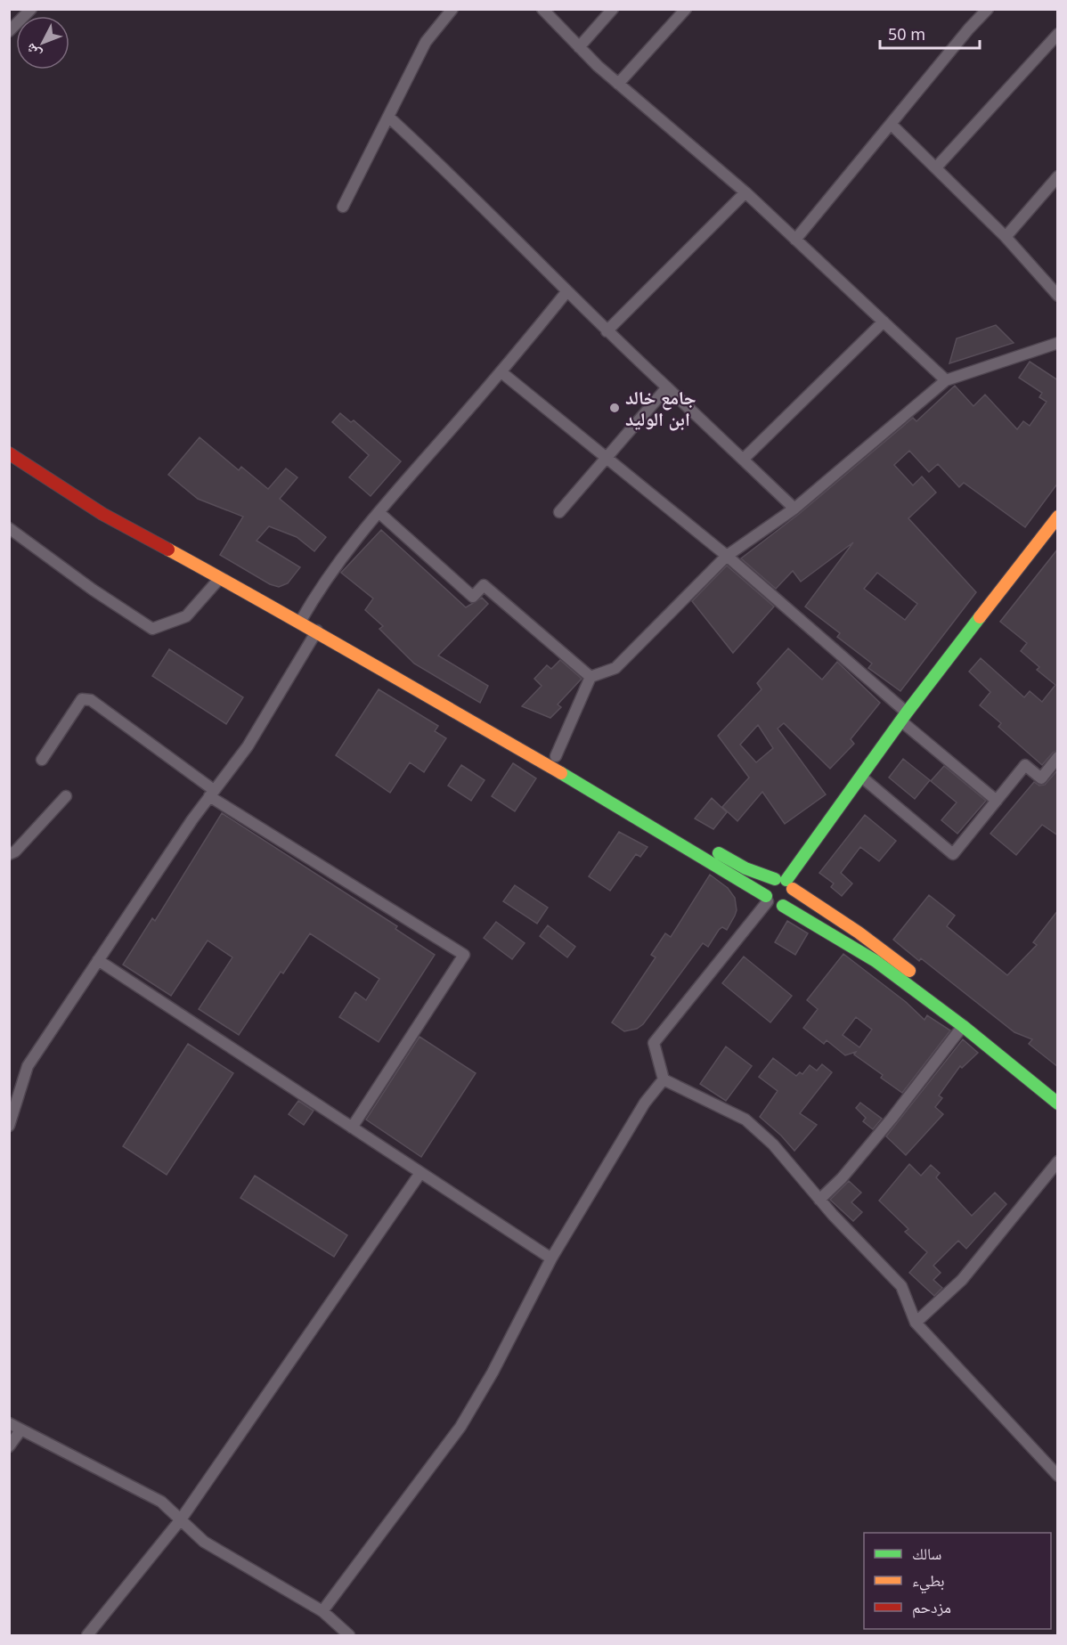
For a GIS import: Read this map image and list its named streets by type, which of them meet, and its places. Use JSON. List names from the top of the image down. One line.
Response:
{"places":["جامع خالد ابن الوليد"],"legend":["سالك","بطيء","مزدحم"],"scale_bar":"50 m","north":"bottom left"}
